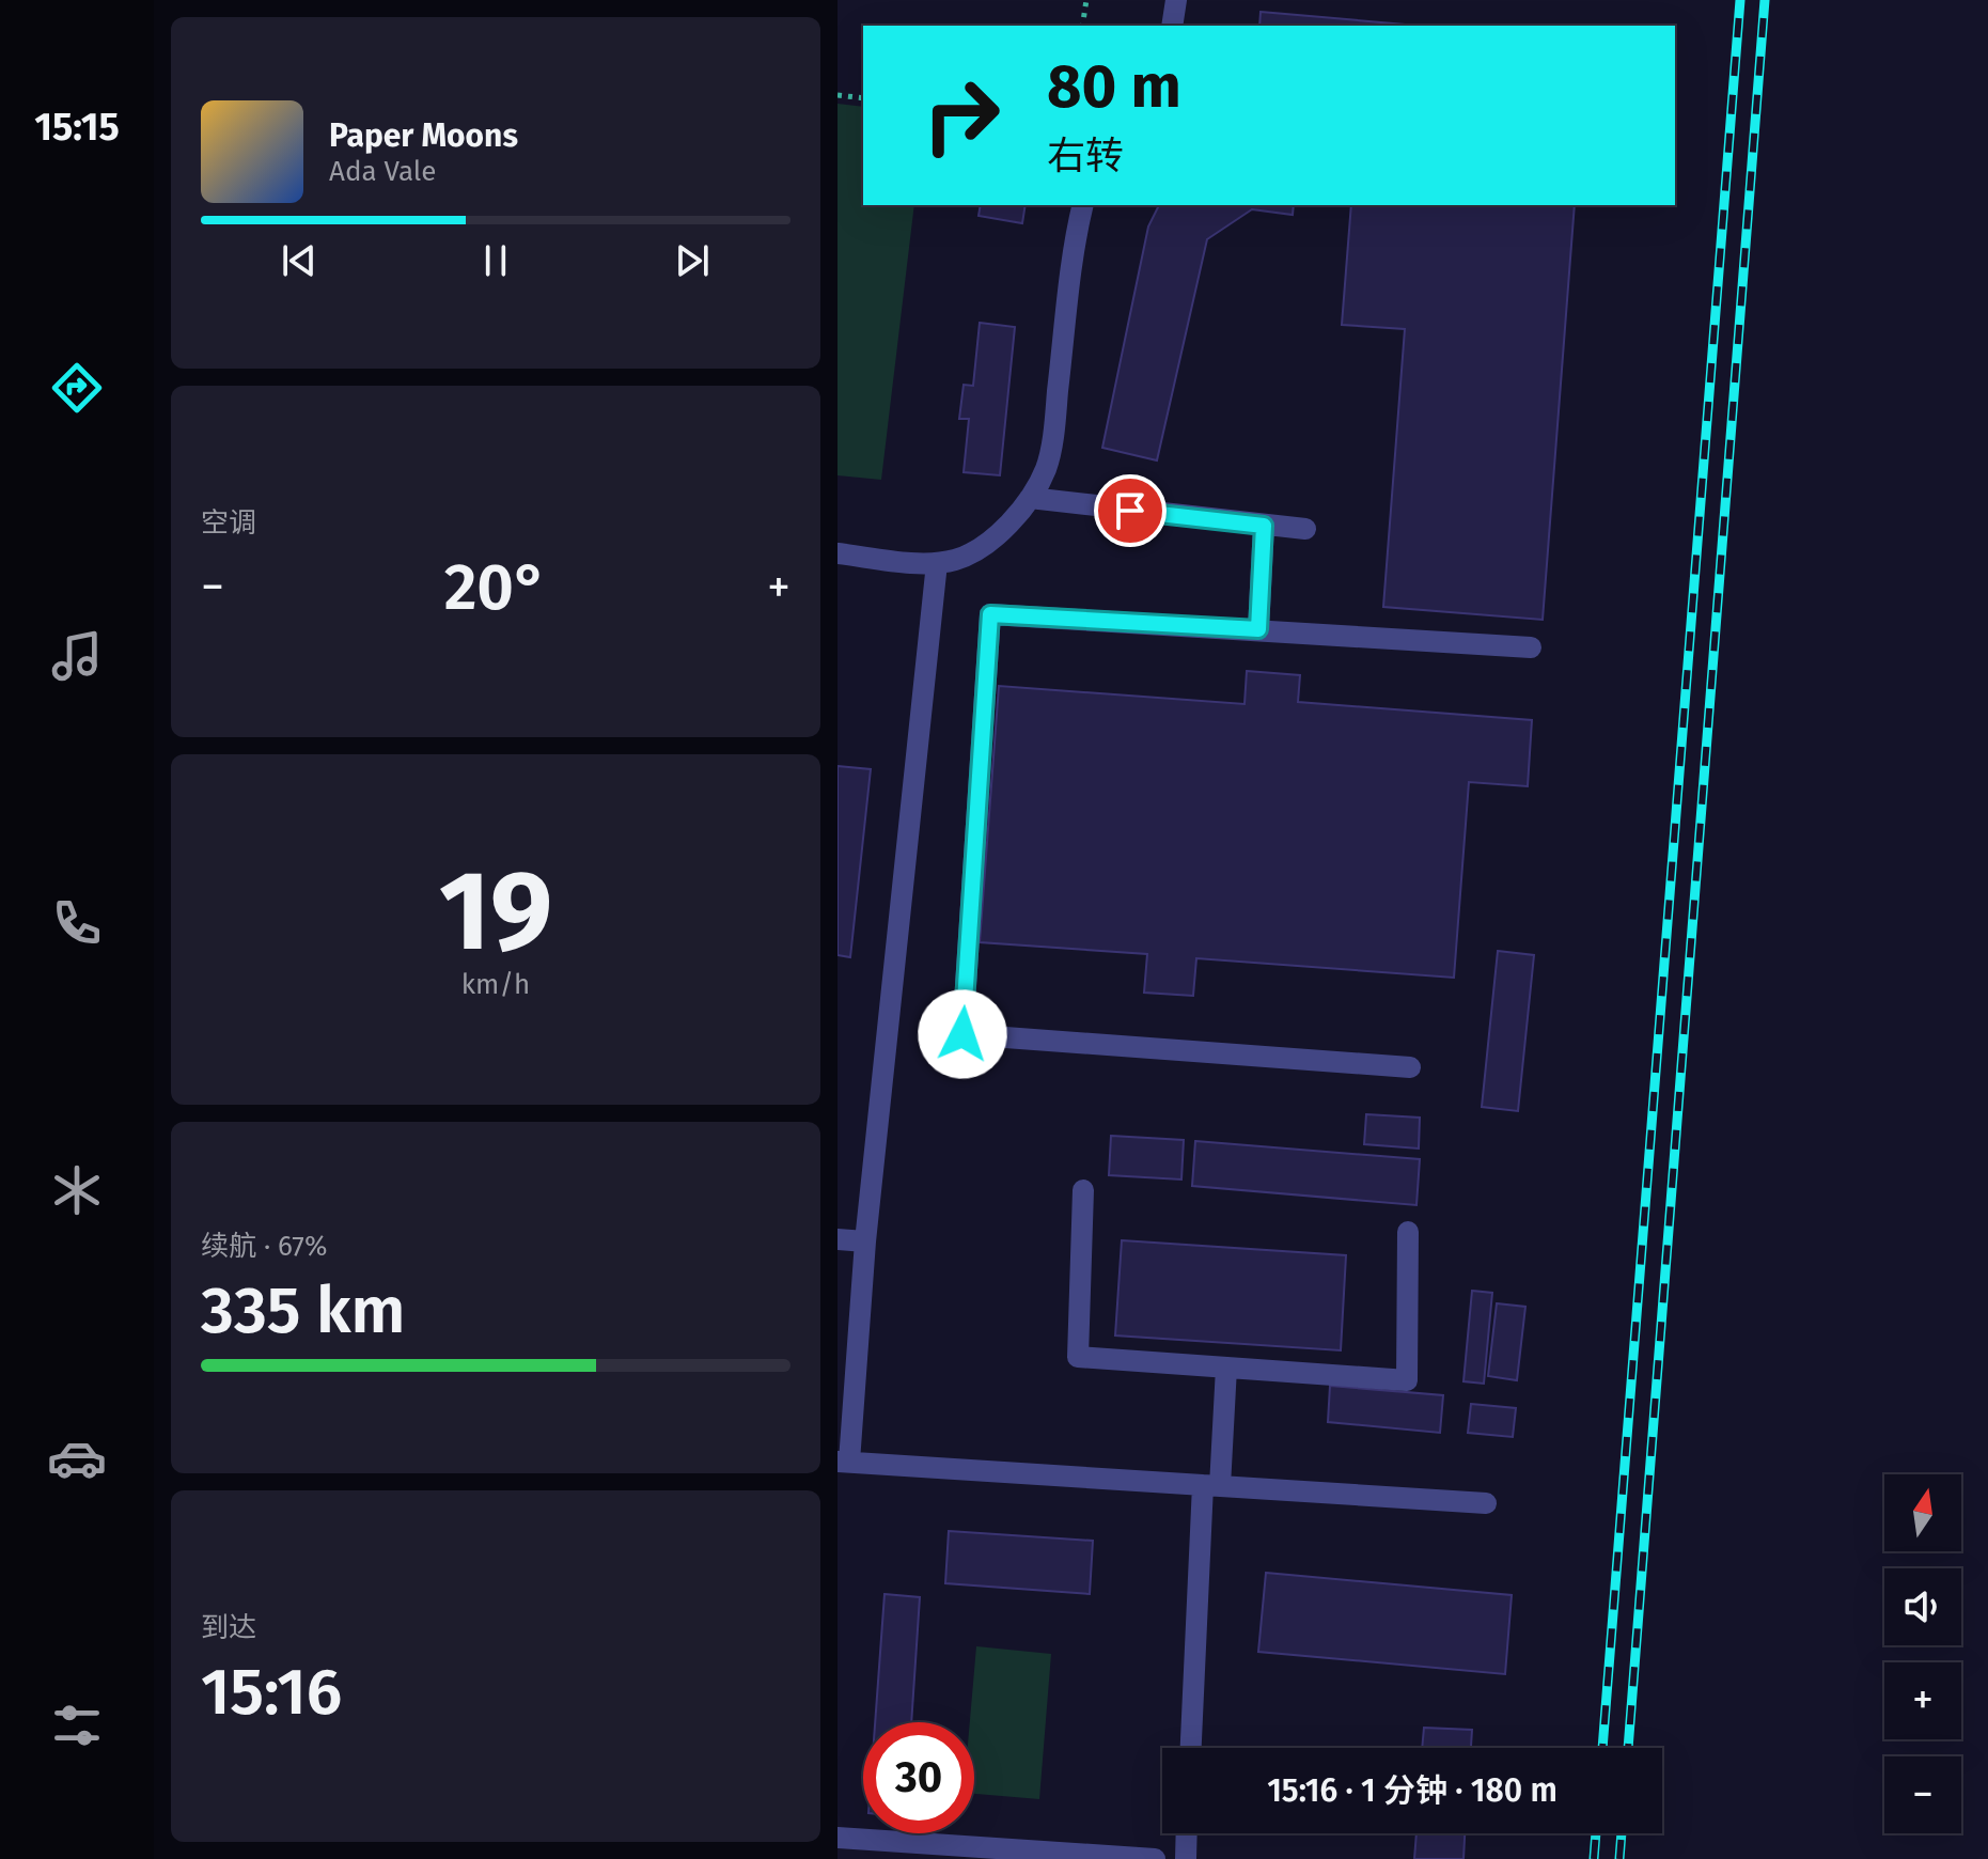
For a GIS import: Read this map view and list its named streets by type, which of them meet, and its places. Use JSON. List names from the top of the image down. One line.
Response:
{"north":"top","page":{"tabs":"15:15","turn":["80 m","右转"],"song":["Paper Moons","Ada Vale"],"tile":["空调",["19","km/h"],["续航 · 67%","335 km"],["到达","15:16"]],"heat":["−","20°","+"],"map_buttons":["+","−"],"limit":"30","trip":"15:16 · 1 分钟 · 180 m"}}
